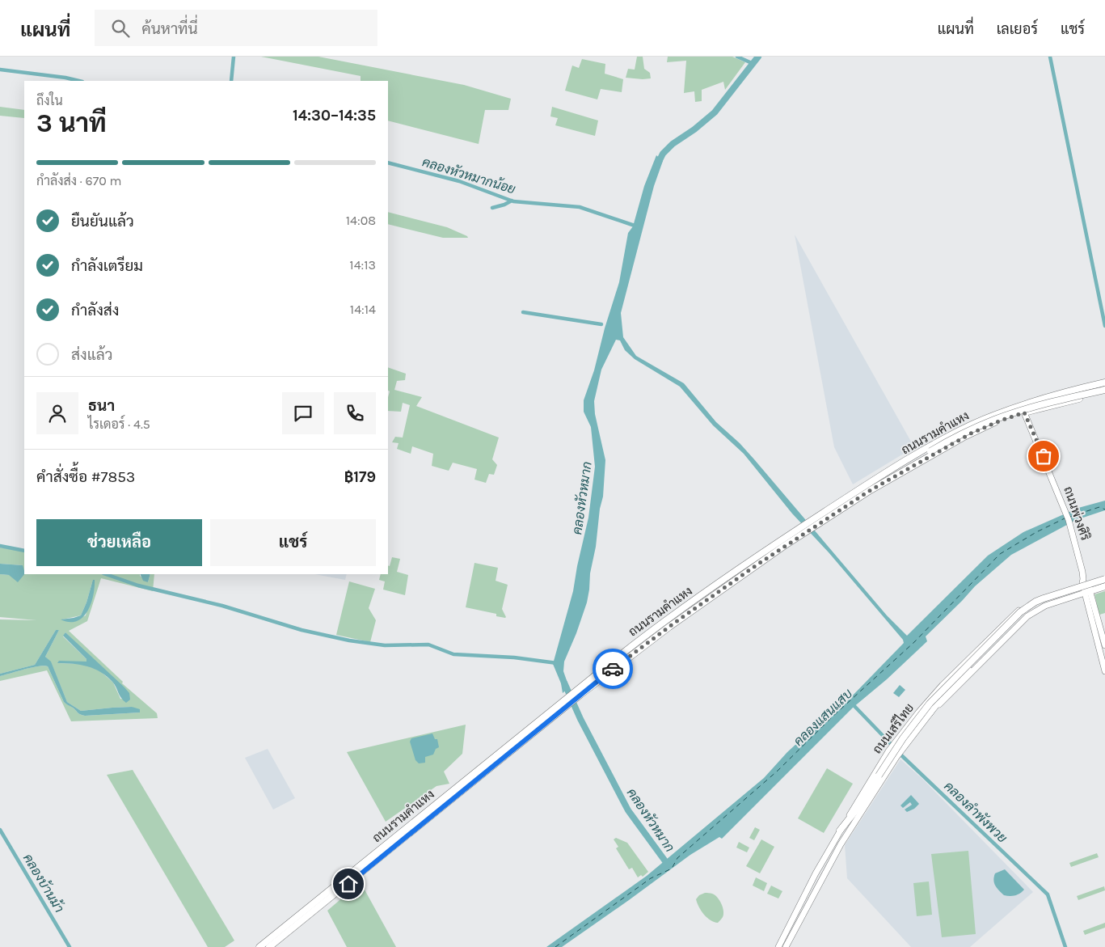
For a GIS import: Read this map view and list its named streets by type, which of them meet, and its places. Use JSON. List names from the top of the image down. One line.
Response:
{"streets":{"main road":["ถนนรามคำแหง","ถนนพ่วงศิริ","ถนนเสรีไทย"]},"crossings":[["ถนนรามคำแหง","ถนนพ่วงศิริ"],["ถนนพ่วงศิริ","ถนนเสรีไทย"]],"water":["คลองหัวหมากน้อย","คลองหัวหมาก","คลองแสนแสบ","คลองลำพังพวย","คลองบ้านม้า"],"page":{"header":"แผนที่","search":"ค้นหาที่นี่","nav":["แผนที่","เลเยอร์","แชร์"],"heading":["3 นาที","ถึงใน","14:30–14:35"],"panel":["ธนา","ไรเดอร์ · 4.5","คำสั่งซื้อ #7853","฿179"],"bar":"กำลังส่ง · 670 m","list":[["ยืนยันแล้ว","14:08"],["กำลังเตรียม","14:13"],["กำลังส่ง","14:14"],"ส่งแล้ว"],"buttons":["ช่วยเหลือ","แชร์"]}}
